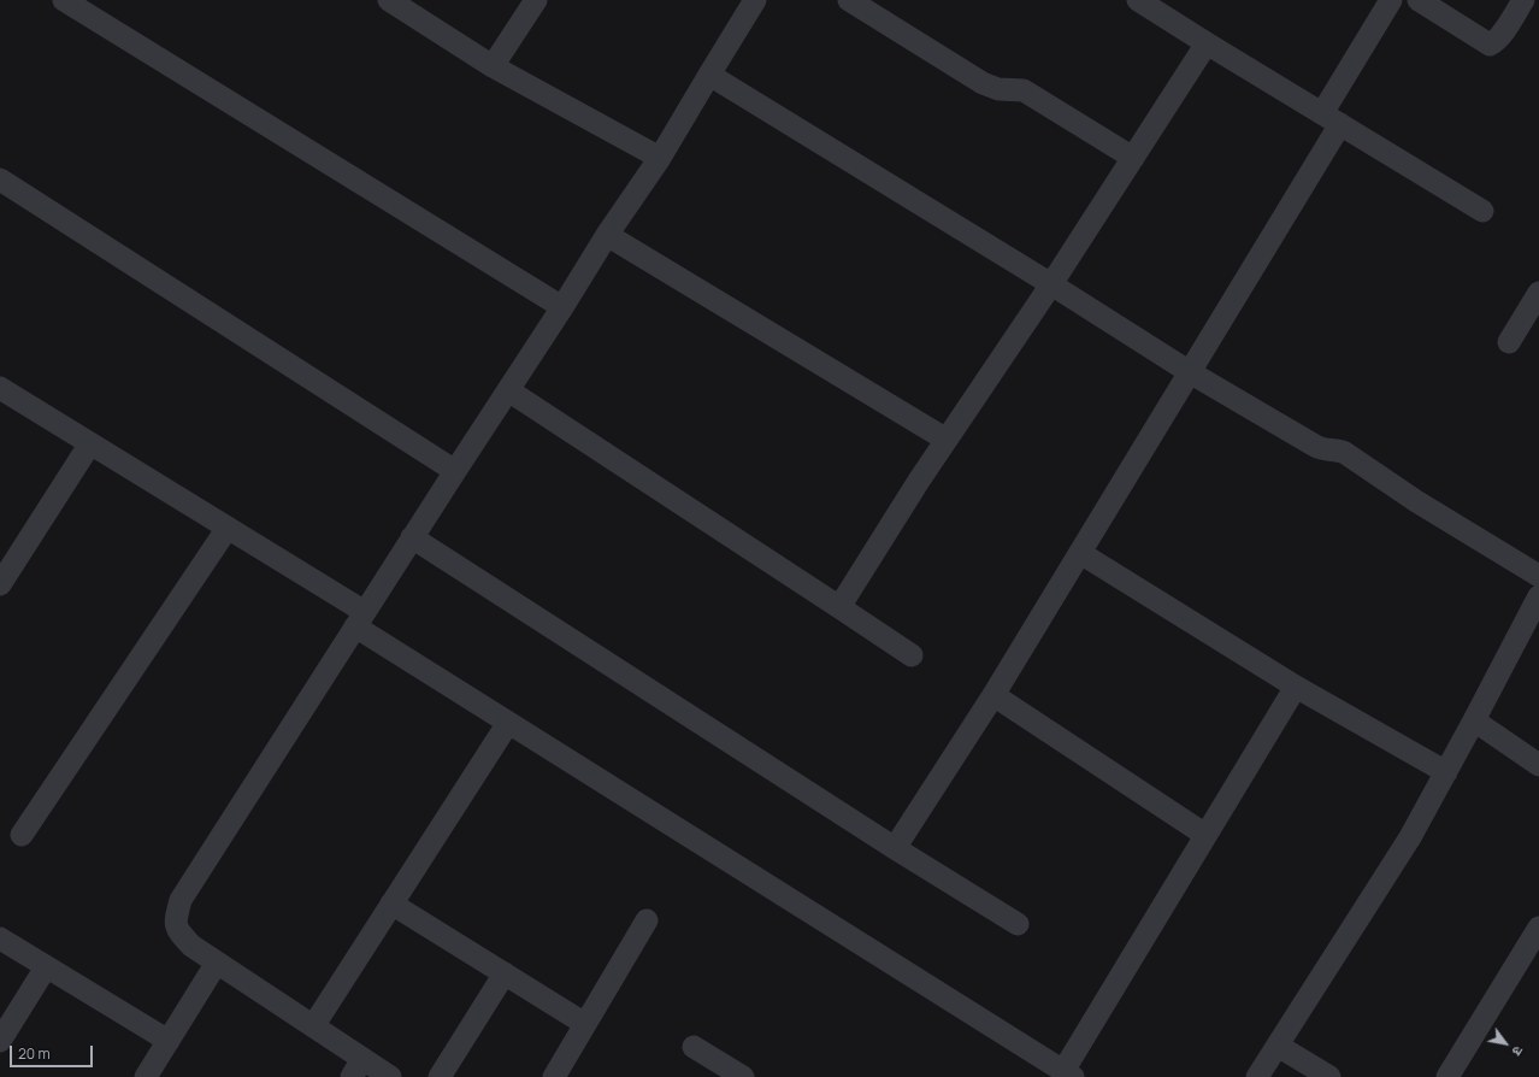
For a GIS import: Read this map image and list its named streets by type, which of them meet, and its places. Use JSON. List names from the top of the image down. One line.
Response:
{"scale_bar":"20 m","north":"bottom right"}
